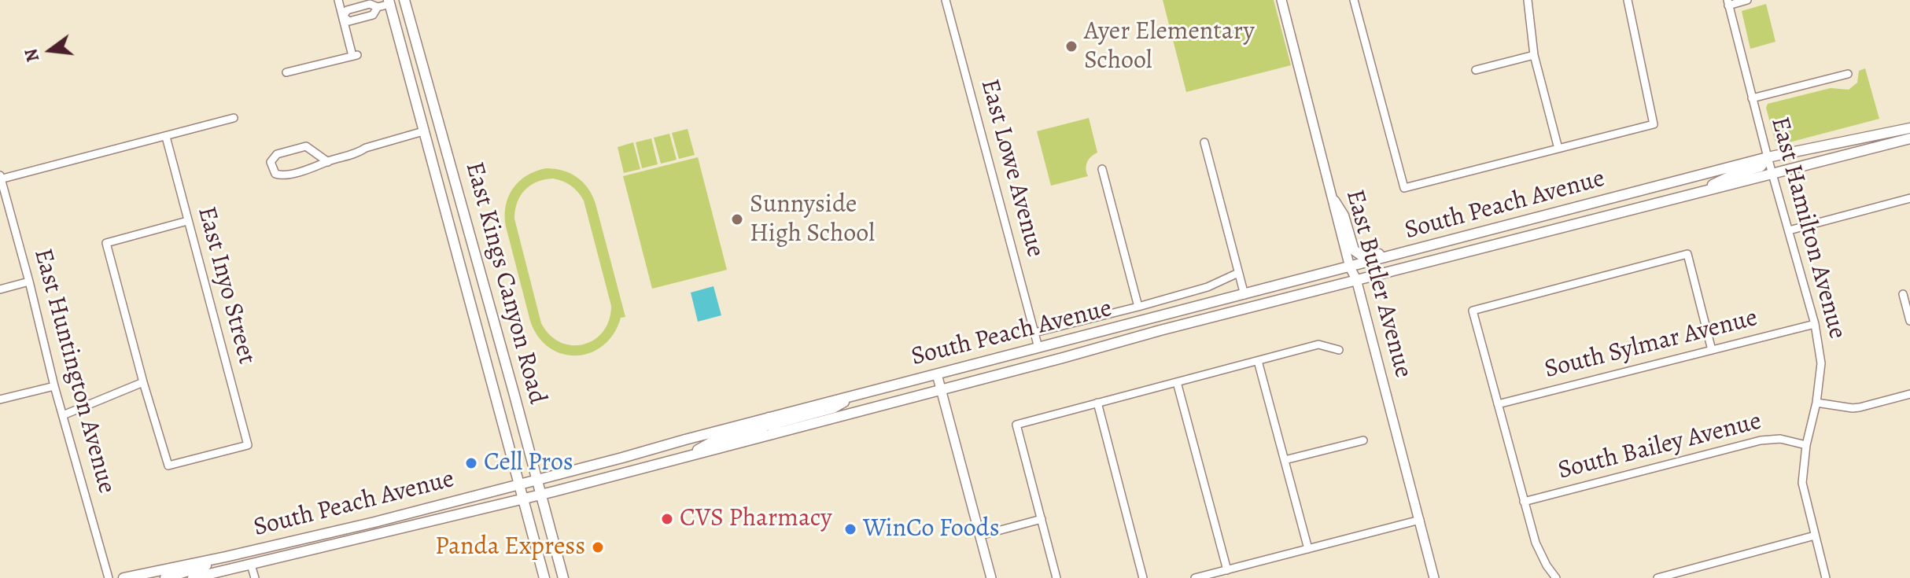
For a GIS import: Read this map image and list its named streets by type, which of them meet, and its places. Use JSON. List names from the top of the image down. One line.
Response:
{"streets":{"main road":["South Peach Avenue","East Kings Canyon Road"],"street":["East Lowe Avenue","East Hamilton Avenue","East Butler Avenue","East Inyo Street","South Sylmar Avenue","East Huntington Avenue","South Bailey Avenue"]},"crossings":[["East Lowe Avenue","South Peach Avenue"],["South Peach Avenue","East Hamilton Avenue"],["South Peach Avenue","East Kings Canyon Road"],["South Peach Avenue","East Butler Avenue"],["East Hamilton Avenue","South Sylmar Avenue"],["East Hamilton Avenue","South Bailey Avenue"]],"places":["Ayer Elementary School","Sunnyside High School","Cell Pros","CVS Pharmacy","WinCo Foods","Panda Express"],"north":"left"}
